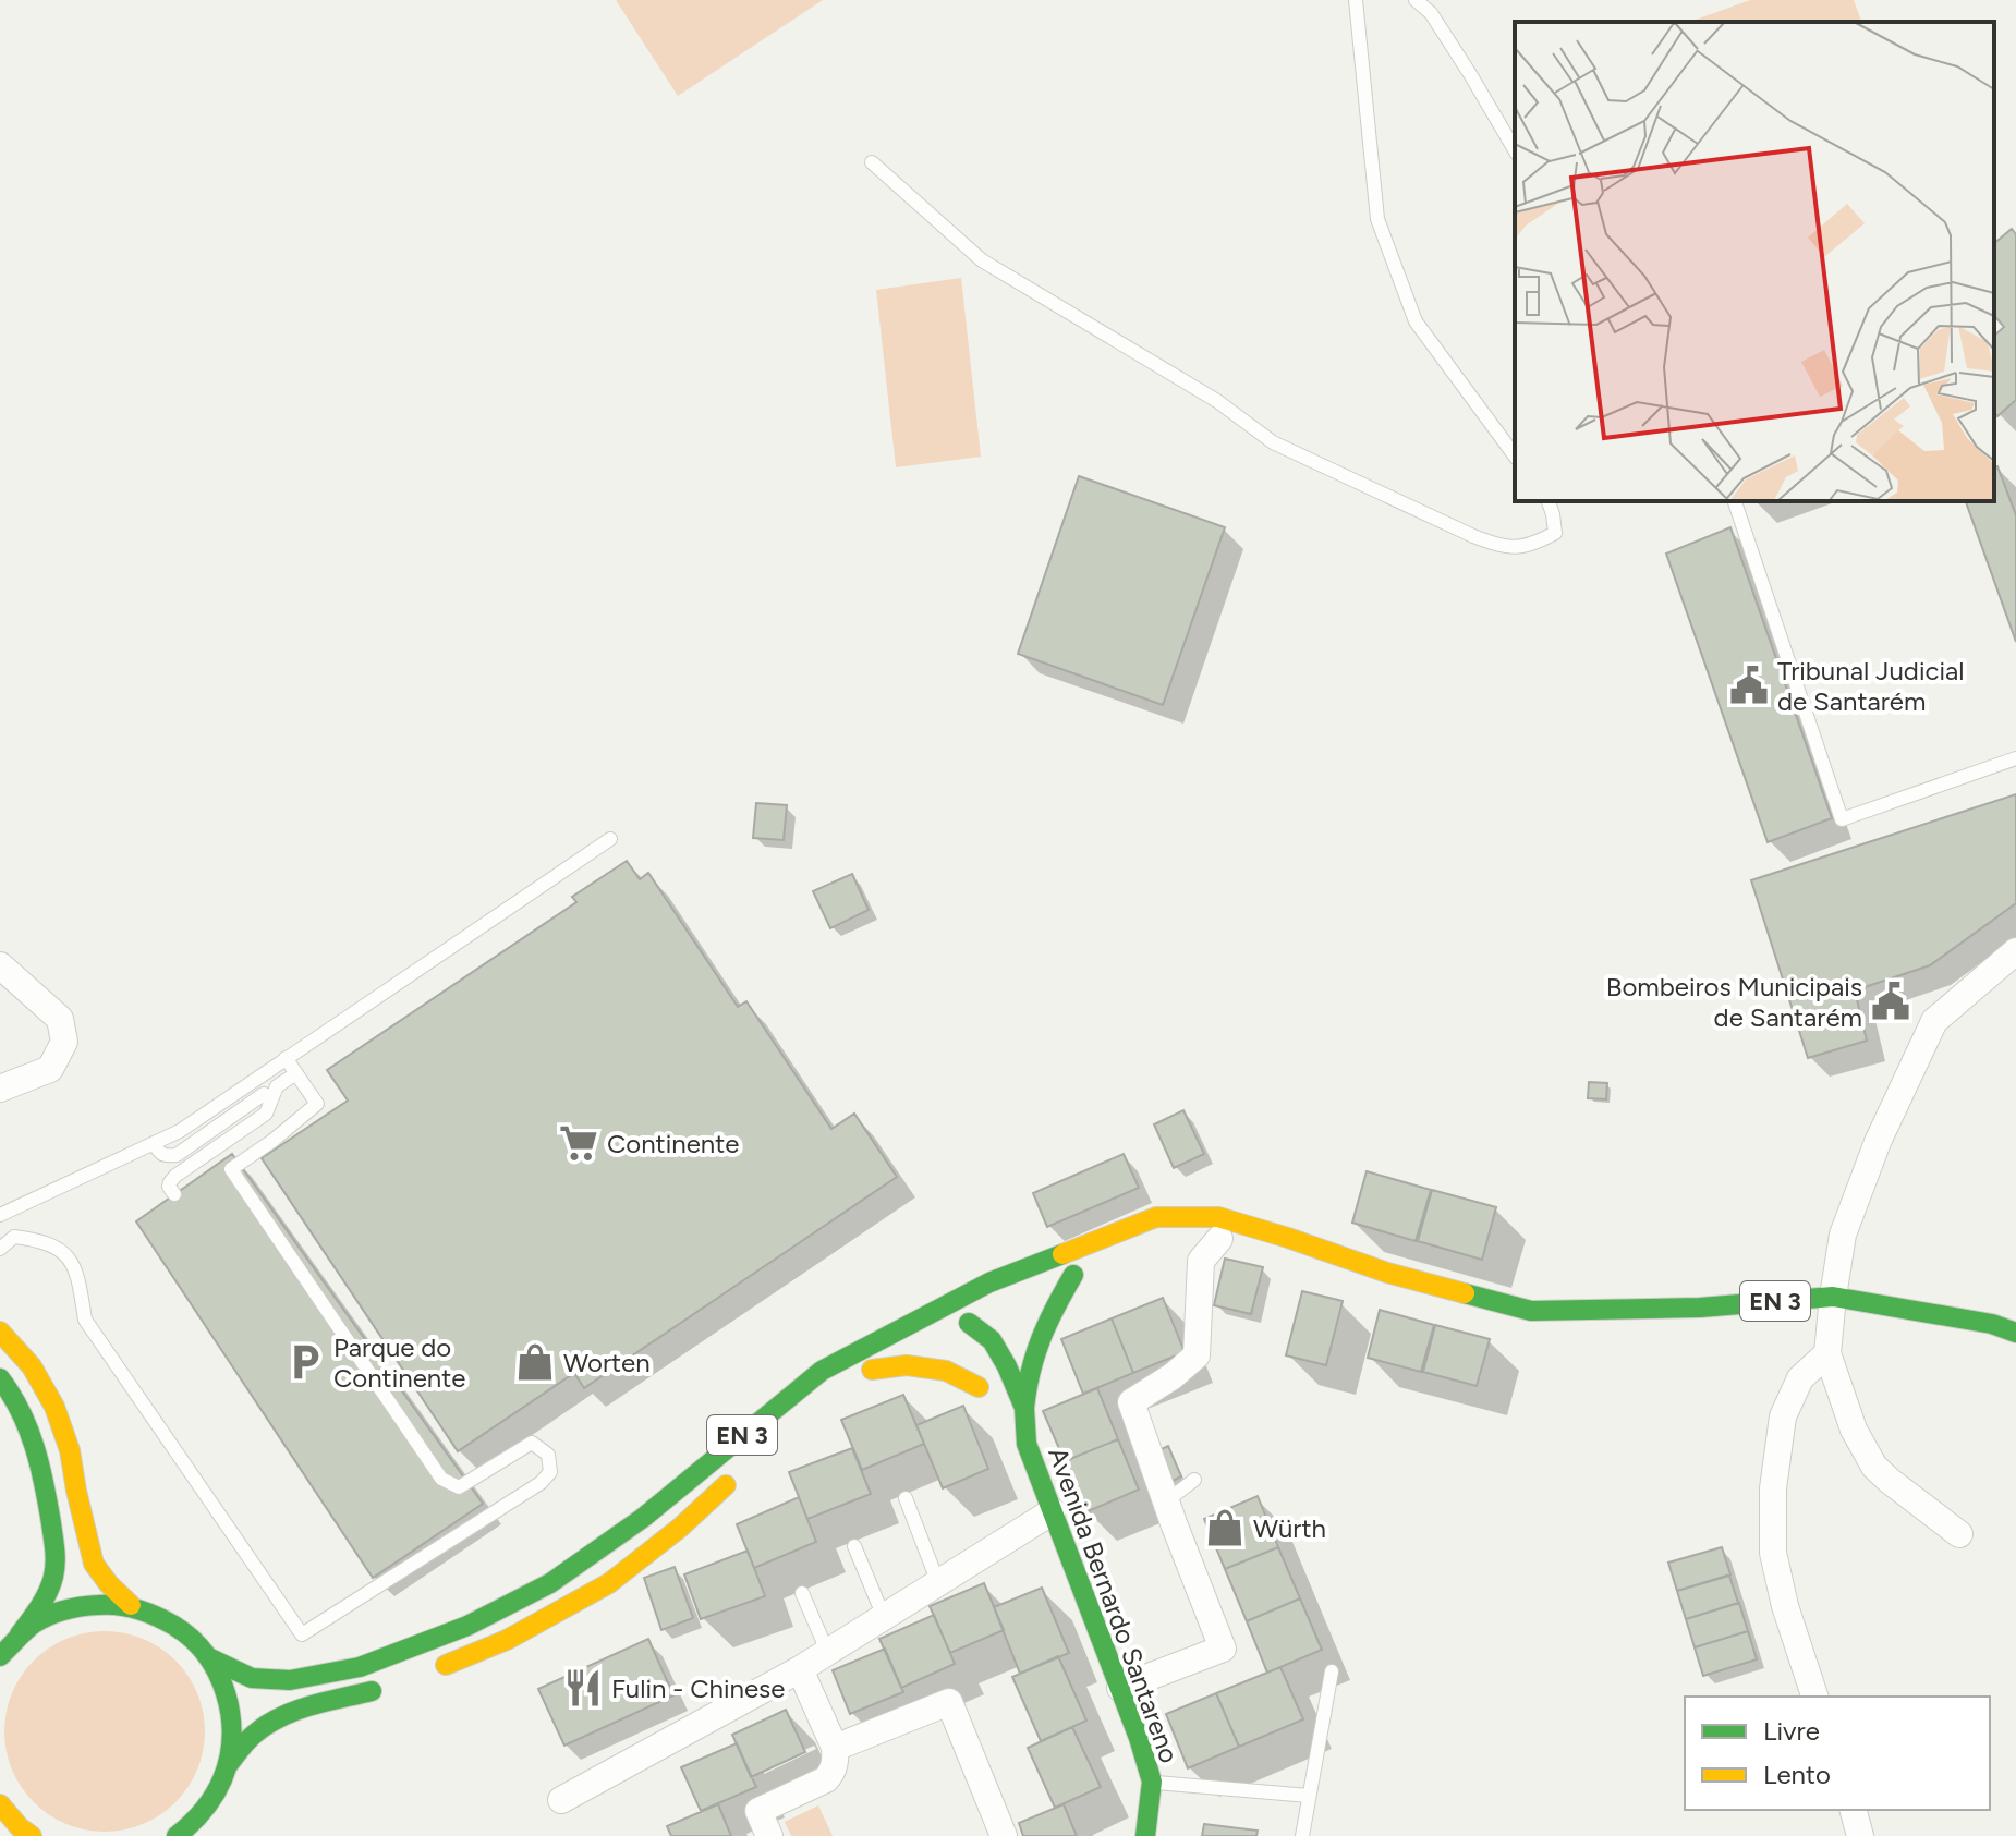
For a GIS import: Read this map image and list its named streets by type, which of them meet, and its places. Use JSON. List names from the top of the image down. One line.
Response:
{"streets":{"main road":["EN 3","Avenida Bernardo Santareno"]},"places":{"public building":["Tribunal Judicial de Santarém","Bombeiros Municipais de Santarém"],"supermarket":["Continente"],"parking":["Parque do Continente"],"shop":["Worten","Würth"],"restaurant":["Fulin - Chinese"]},"legend":["Livre","Lento"]}
